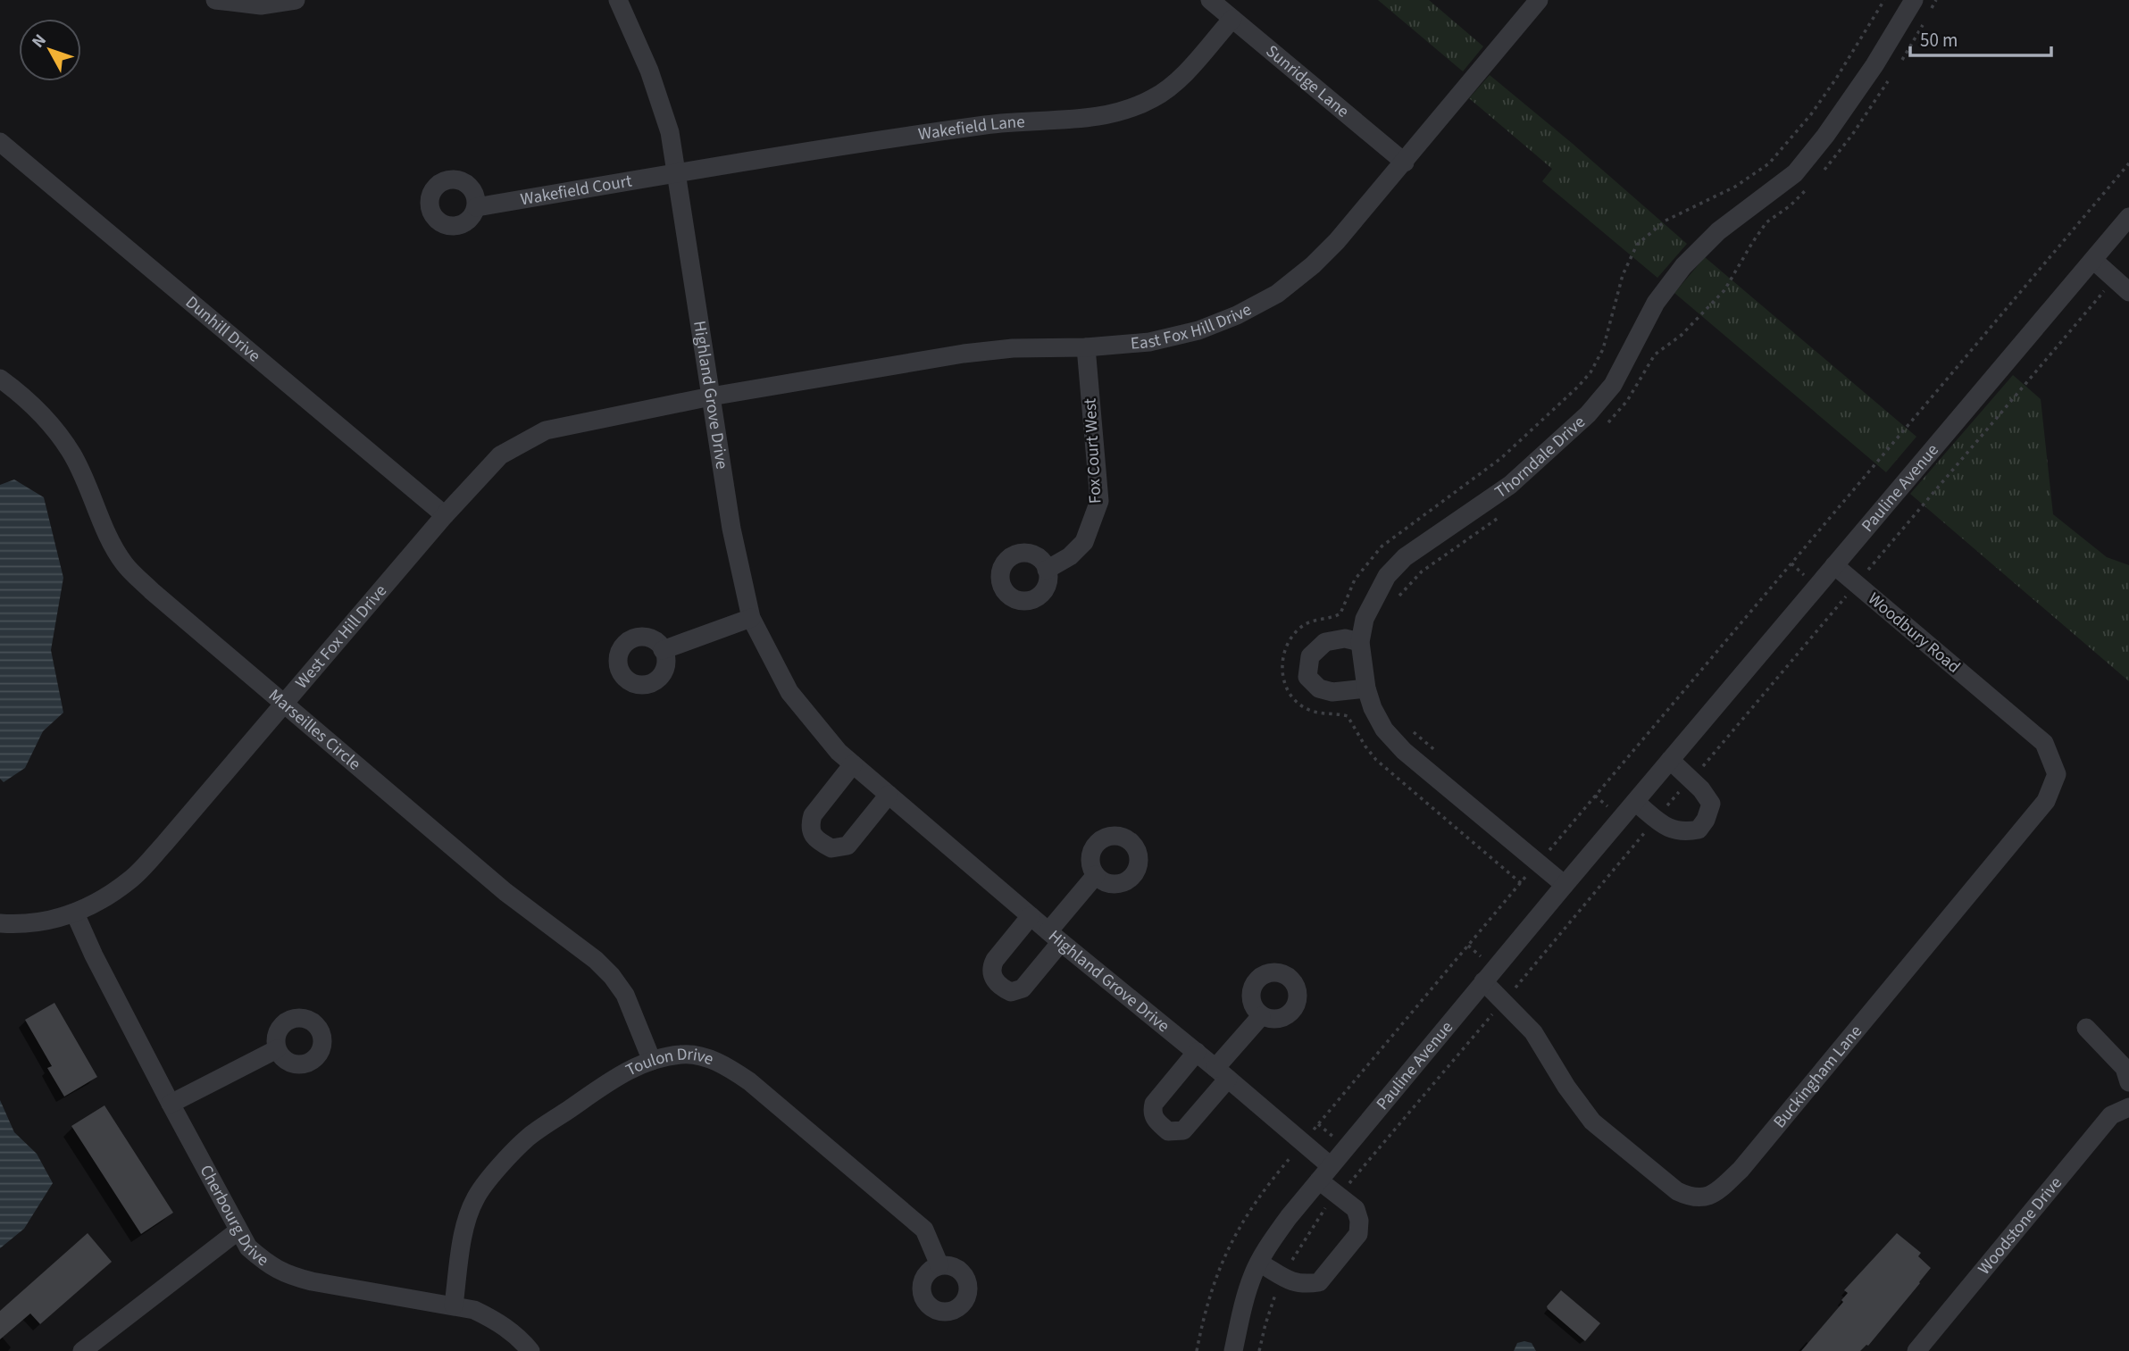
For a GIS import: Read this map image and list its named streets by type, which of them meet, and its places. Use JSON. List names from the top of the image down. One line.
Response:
{"streets":{"street":["Sunridge Lane","Wakefield Lane","Wakefield Court","East Fox Hill Drive","Dunhill Drive","Highland Grove Drive","Fox Court West","Thorndale Drive","Pauline Avenue","Woodbury Road","West Fox Hill Drive","Marseilles Circle","Toulon Drive","Buckingham Lane","Cherbourg Drive","Woodstone Drive"]},"crossings":[["Sunridge Lane","Wakefield Lane"],["Sunridge Lane","East Fox Hill Drive"],["Wakefield Lane","Wakefield Court"],["Wakefield Lane","Highland Grove Drive"],["Wakefield Court","Highland Grove Drive"],["East Fox Hill Drive","Highland Grove Drive"],["East Fox Hill Drive","Fox Court West"],["East Fox Hill Drive","West Fox Hill Drive"],["Dunhill Drive","West Fox Hill Drive"],["Highland Grove Drive","Pauline Avenue"],["Highland Grove Drive","West Fox Hill Drive"],["Thorndale Drive","Pauline Avenue"],["Pauline Avenue","Woodbury Road"],["Pauline Avenue","Buckingham Lane"],["Woodbury Road","Buckingham Lane"],["West Fox Hill Drive","Marseilles Circle"],["West Fox Hill Drive","Cherbourg Drive"],["Marseilles Circle","Toulon Drive"],["Toulon Drive","Cherbourg Drive"]],"scale_bar":"50 m","north":"top left"}
